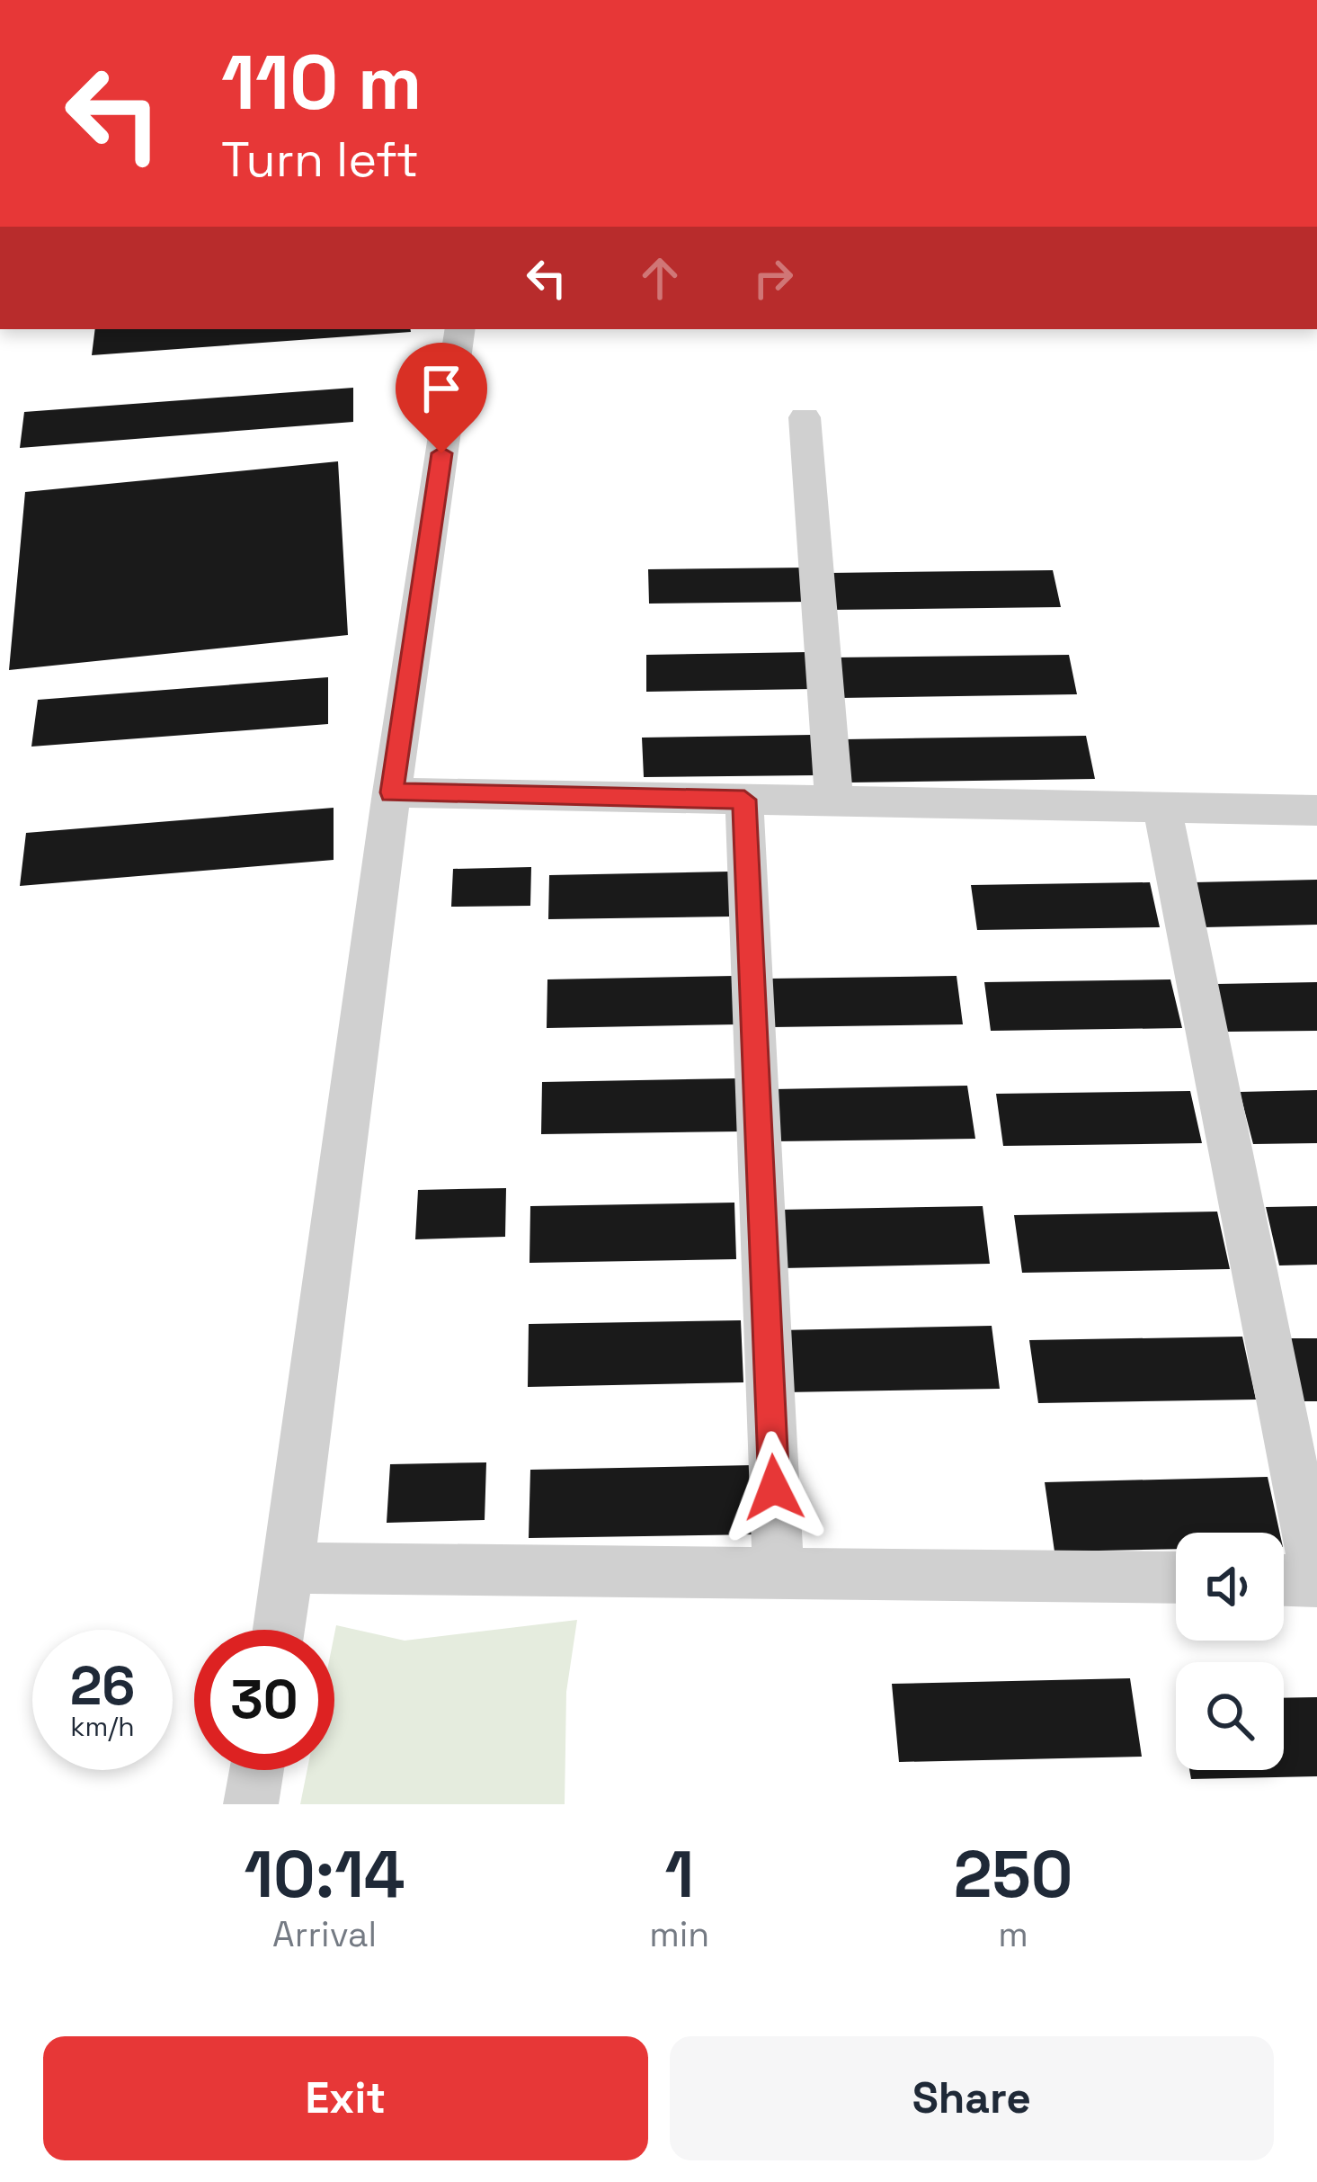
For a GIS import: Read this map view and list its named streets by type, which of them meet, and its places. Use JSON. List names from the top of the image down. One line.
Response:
{"page":{"turn":["110 m","Turn left"],"speed":"26 km/h","limit":"30","eta":["10:14","Arrival","1","min","250","m"],"buttons":["Exit","Share"]}}
